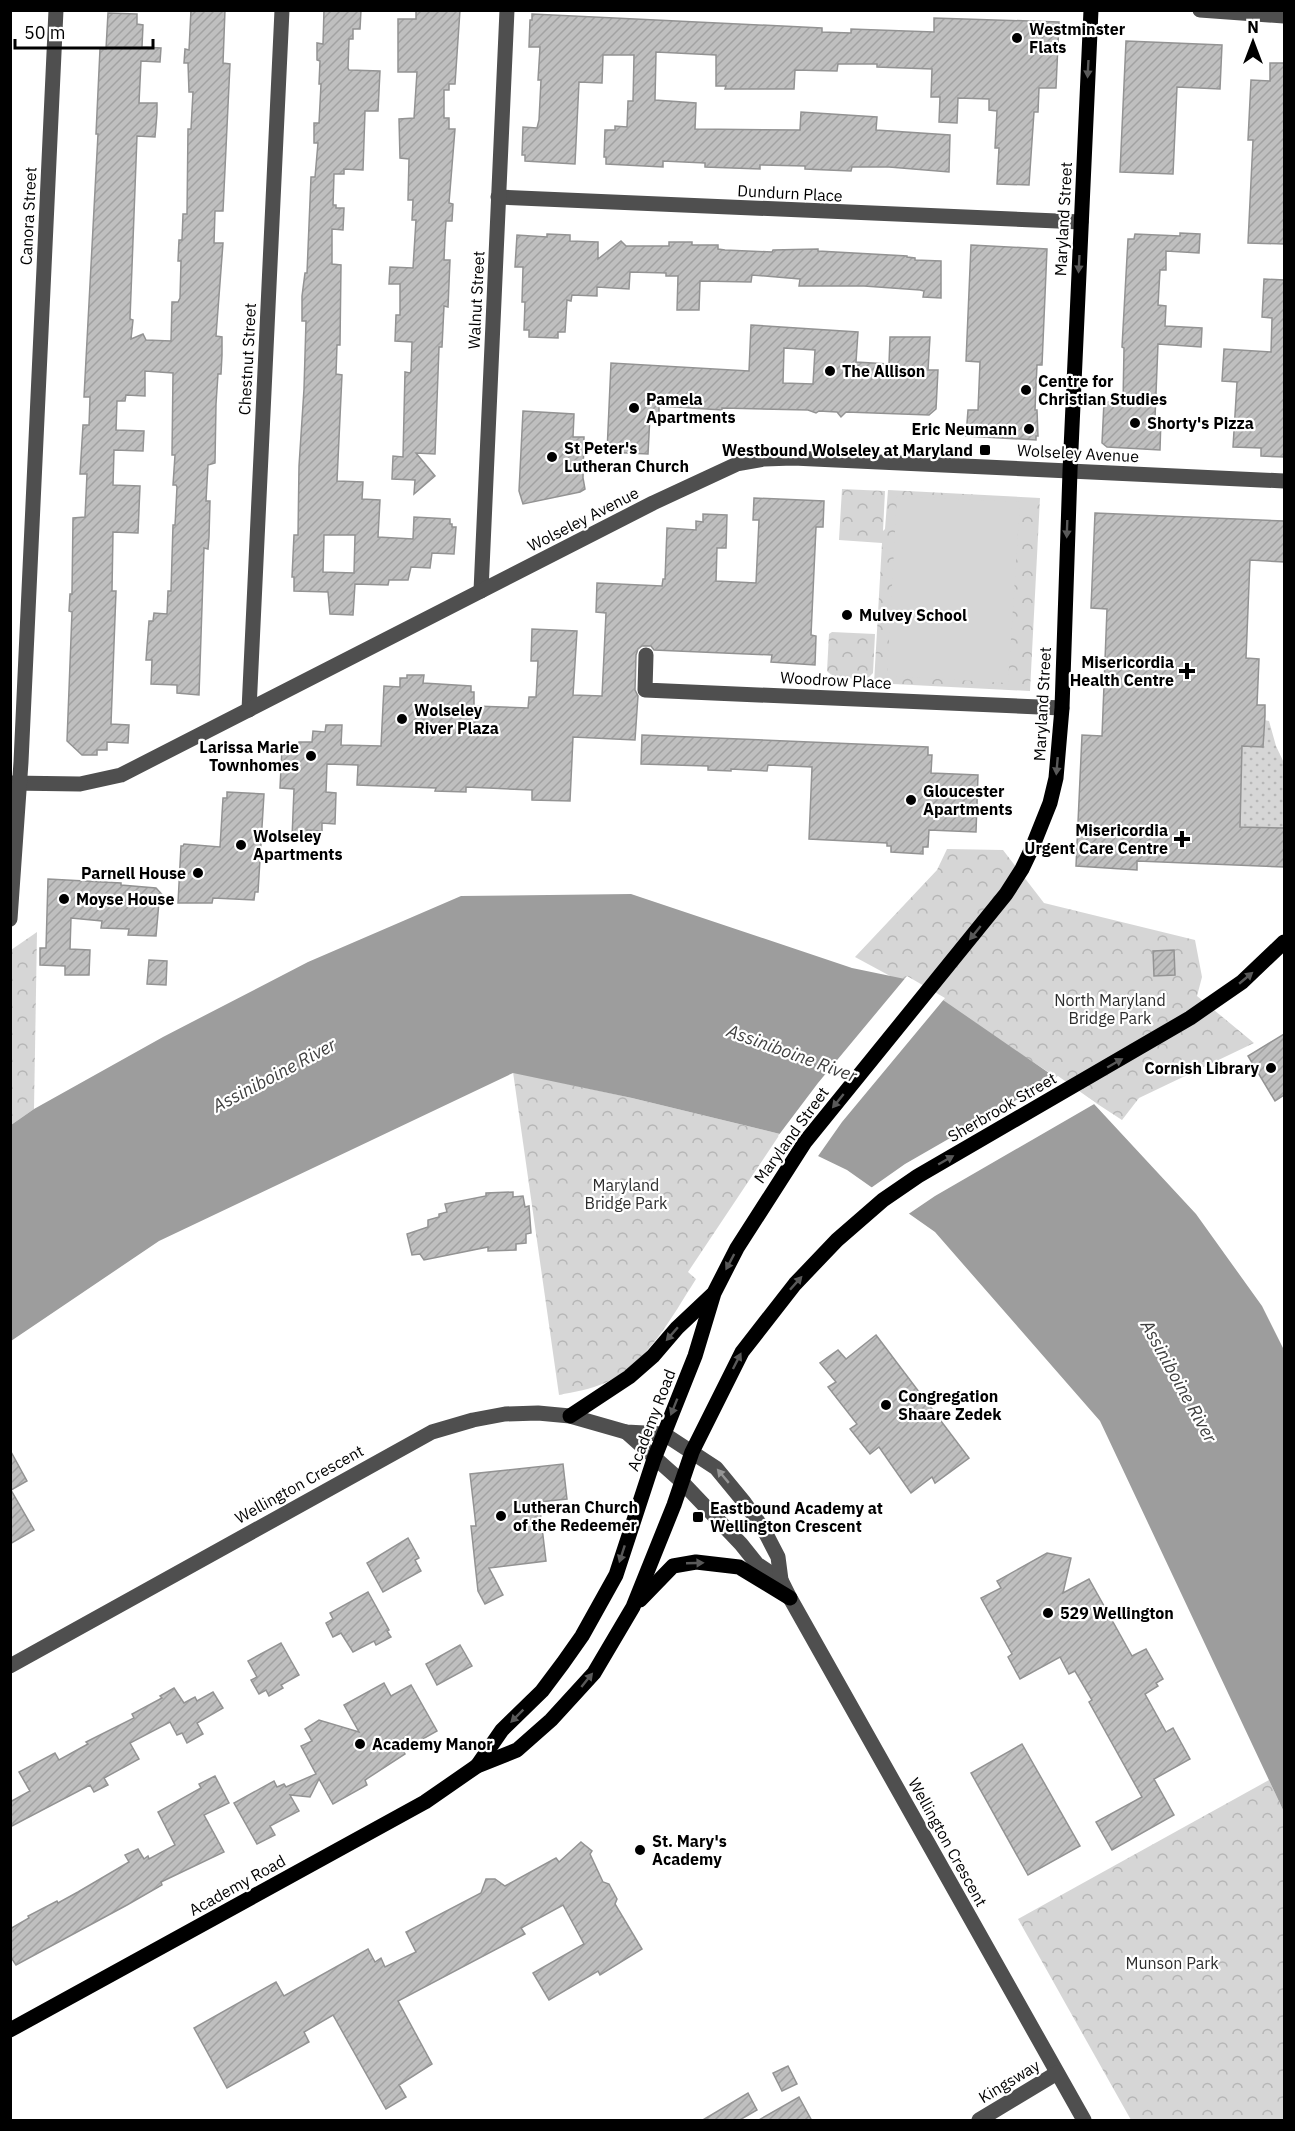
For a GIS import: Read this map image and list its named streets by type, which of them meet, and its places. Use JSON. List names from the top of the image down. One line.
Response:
{"streets":{"main road":["Maryland Street","Sherbrook Street","Academy Road"],"street":["Dundurn Place","Canora Street","Walnut Street","Chestnut Street","Wolseley Avenue","Woodrow Place","Wellington Crescent","Kingsway"]},"crossings":[["Dundurn Place","Maryland Street"],["Dundurn Place","Walnut Street"],["Canora Street","Wolseley Avenue"],["Maryland Street","Wolseley Avenue"],["Maryland Street","Woodrow Place"],["Maryland Street","Academy Road"],["Walnut Street","Wolseley Avenue"],["Chestnut Street","Wolseley Avenue"],["Sherbrook Street","Academy Road"],["Academy Road","Wellington Crescent"],["Wellington Crescent","Kingsway"]],"one_way":["Maryland Street","Sherbrook Street"],"water":["Assiniboine River"],"parks":["North Maryland Bridge Park","Maryland Bridge Park","Munson Park"],"places":{"other":["Westminster Flats","The Allison","Centre for Christian Studies","Pamela Apartments","Shorty's Pizza","Eric Neumann","St Peter's Lutheran Church","Mulvey School","Wolseley River Plaza","Larissa Marie Townhomes","Gloucester Apartments","Wolseley Apartments","Parnell House","Moyse House","Cornish Library","Congregation Shaare Zedek","Lutheran Church of the Redeemer","529 Wellington","Academy Manor","St. Mary's Academy"],"transit":["Westbound Wolseley at Maryland","Eastbound Academy at Wellington Crescent"],"health":["Misericordia Health Centre","Misericordia Urgent Care Centre"]},"scale_bar":"50 m","north":"top"}
